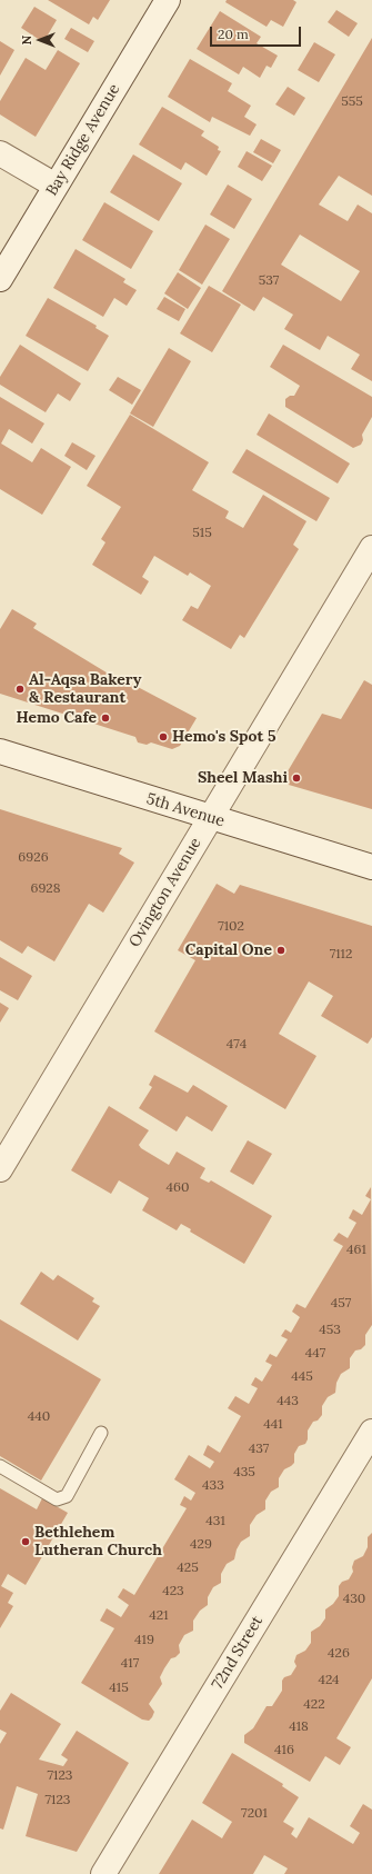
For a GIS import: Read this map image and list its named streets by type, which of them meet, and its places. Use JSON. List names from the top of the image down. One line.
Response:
{"streets":{"street":["Bay Ridge Avenue","5th Avenue","Ovington Avenue","72nd Street"]},"crossings":[["5th Avenue","Ovington Avenue"]],"places":["Al-Aqsa Bakery & Restaurant","Hemo Cafe","Hemo's Spot 5","Sheel Mashi","Capital One","Bethlehem Lutheran Church"],"house_numbers":["555","537","515","6926","6928","7102","7112","474","460","461","457","453","447","445","443","440","441","437","435","433","431","429","425","423","430","421","419","426","417","424","415","422","418","416","7123","7123","7201"],"scale_bar":"20 m","north":"left"}
